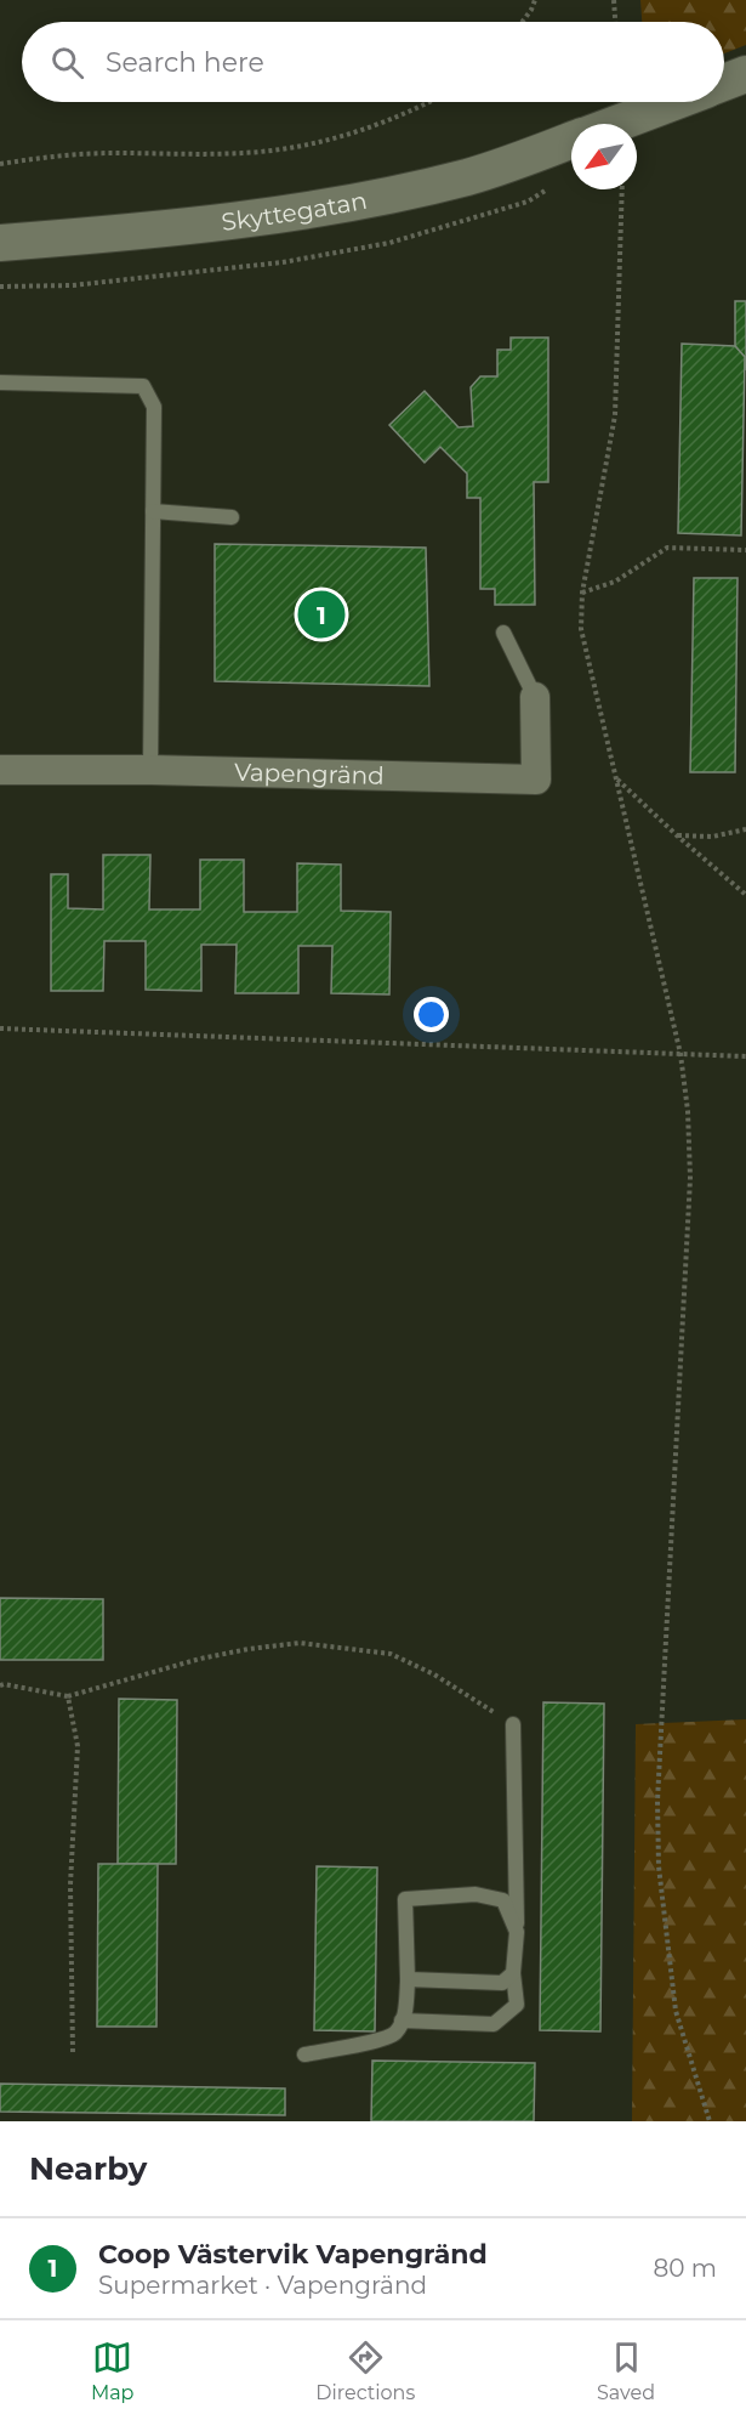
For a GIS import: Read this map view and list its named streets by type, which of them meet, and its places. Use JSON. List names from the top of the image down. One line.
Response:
{"streets":{"street":["Skyttegatan","Vapengränd"]},"north":"bottom left","page":{"search":"Search here","pins":"1","heading":"Nearby","list":[{"mark":"1","name":"Coop Västervik Vapengränd","note":"Supermarket · Vapengränd","value":"80 m"}],"nav":["Map","Directions","Saved"]}}
